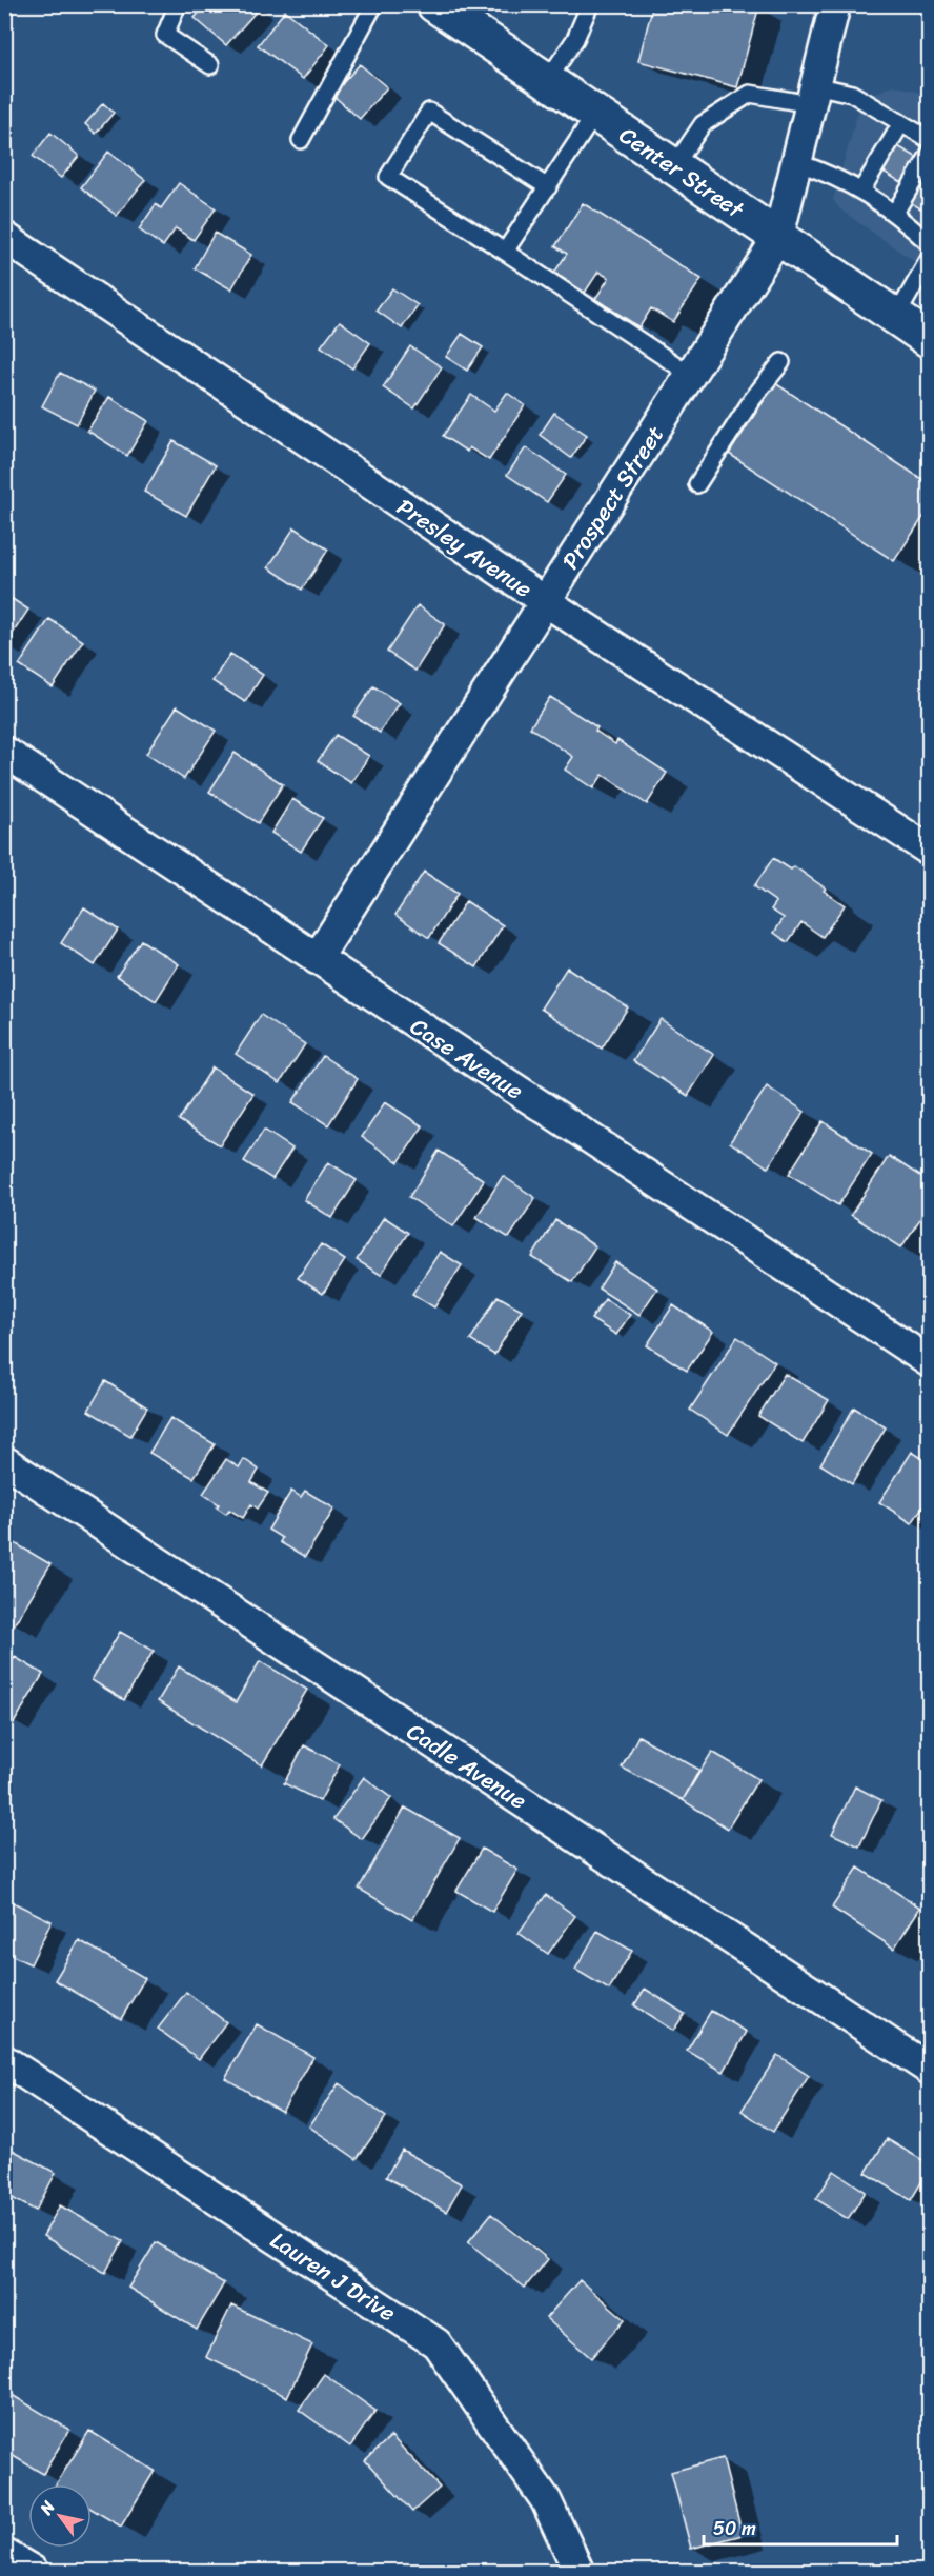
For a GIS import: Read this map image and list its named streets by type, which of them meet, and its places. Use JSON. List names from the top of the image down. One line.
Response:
{"streets":{"main road":["Center Street"],"street":["Prospect Street","Presley Avenue","Case Avenue","Cadle Avenue","Lauren J Drive"]},"crossings":[["Center Street","Prospect Street"],["Prospect Street","Presley Avenue"],["Prospect Street","Case Avenue"]],"scale_bar":"50 m","north":"top left"}
